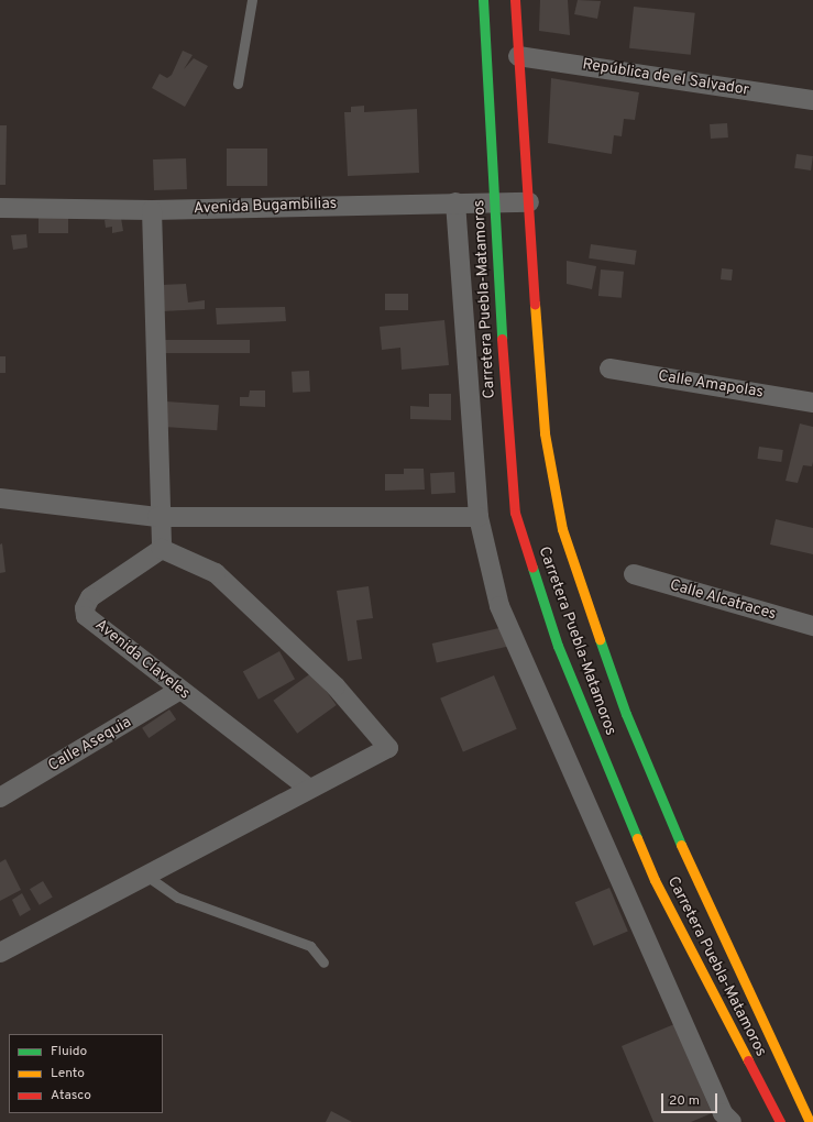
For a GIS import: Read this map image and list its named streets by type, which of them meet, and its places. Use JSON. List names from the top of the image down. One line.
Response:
{"streets":{"main road":["Carretera Puebla-Matamoros"],"street":["República de el Salvador","Avenida Bugambilias","Calle Amapolas","Calle Alcatraces","Avenida Claveles","Calle Asequia"]},"crossings":[["República de el Salvador","Carretera Puebla-Matamoros"],["Avenida Bugambilias","Carretera Puebla-Matamoros"],["Avenida Claveles","Calle Asequia"]],"legend":["Fluido","Lento","Atasco"],"scale_bar":"20 m"}
